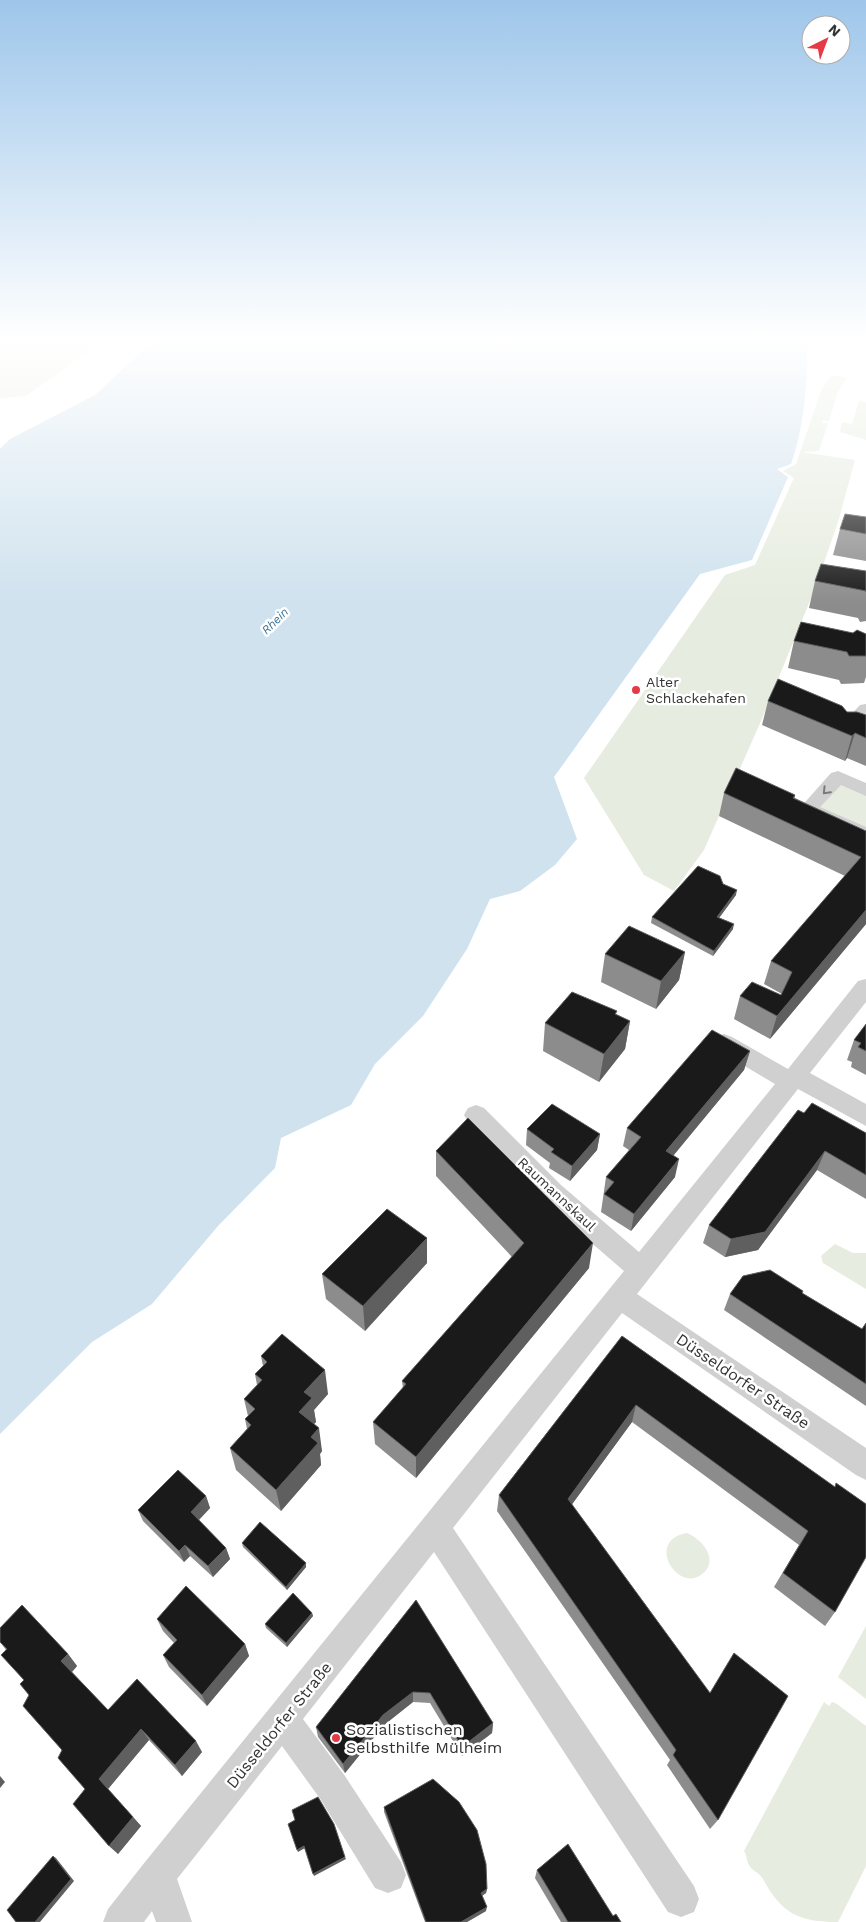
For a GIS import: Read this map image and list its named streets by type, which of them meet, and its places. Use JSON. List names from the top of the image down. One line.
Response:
{"streets":{"street":["Raumannskaul","Düsseldorfer Straße"]},"crossings":[["Raumannskaul","Düsseldorfer Straße"]],"water":["Rhein"],"places":["Alter Schlackehafen","Sozialistischen Selbsthilfe Mülheim"],"north":"top right"}
